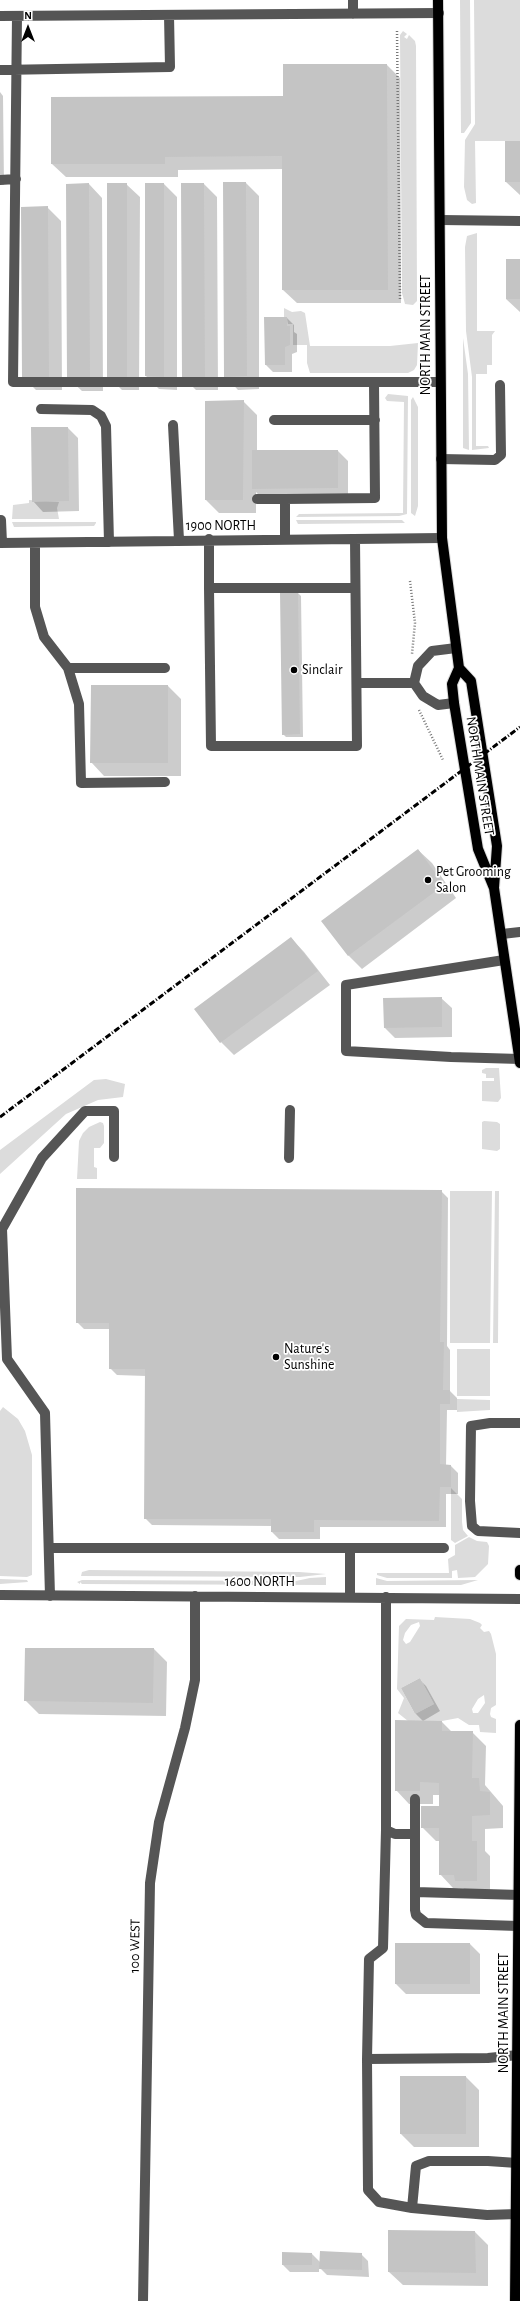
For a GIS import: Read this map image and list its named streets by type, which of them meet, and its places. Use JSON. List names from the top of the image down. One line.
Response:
{"streets":{"main road":["NORTH MAIN STREET"],"street":["1900 NORTH","1600 NORTH","100 WEST"]},"crossings":[["NORTH MAIN STREET","1900 NORTH"],["1600 NORTH","100 WEST"]],"places":["Sinclair","Pet Grooming Salon","Nature's Sunshine"],"north":"top"}
